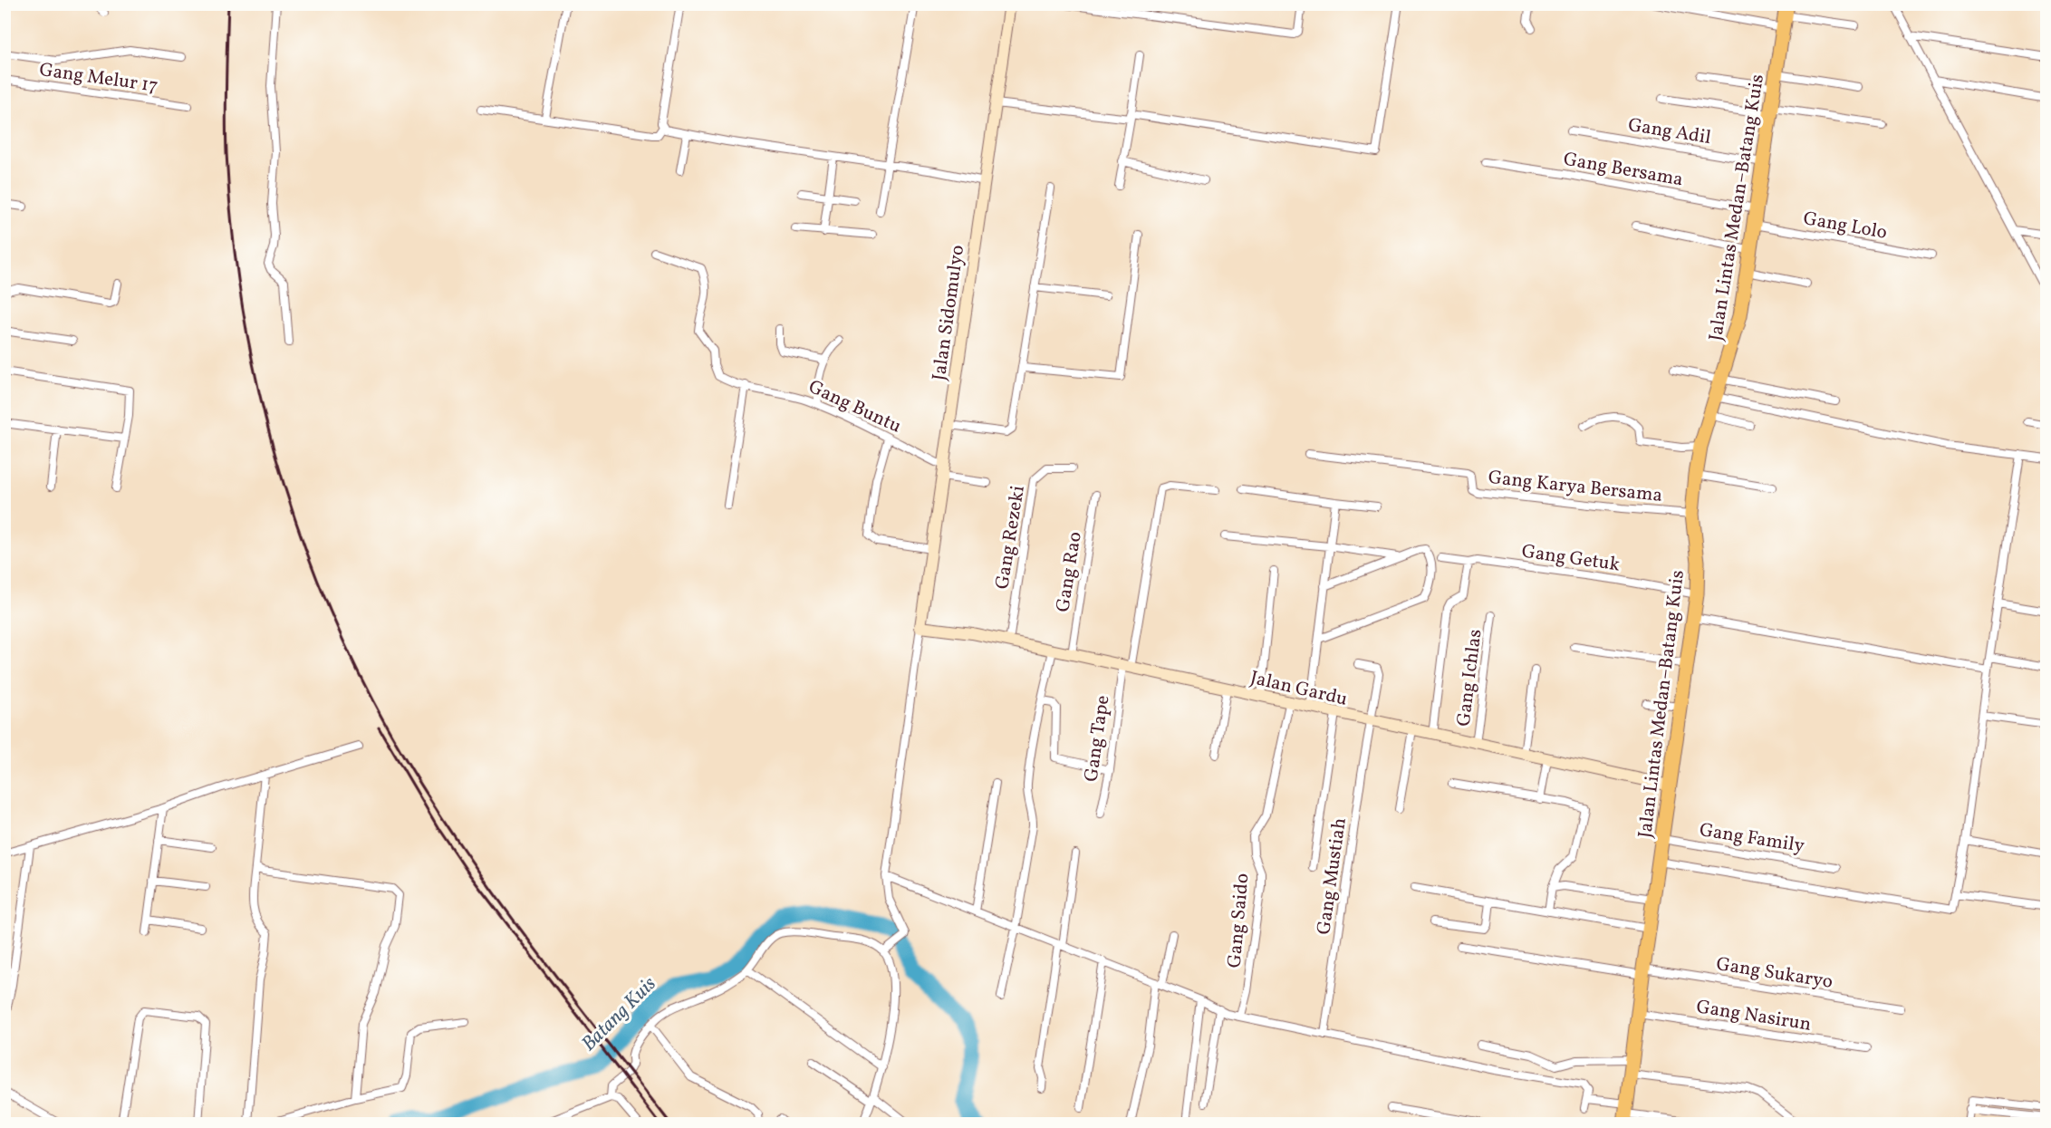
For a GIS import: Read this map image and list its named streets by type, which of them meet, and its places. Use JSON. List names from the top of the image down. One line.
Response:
{"streets":{"highway":["Jalan Lintas Medan–Batang Kuis"],"street":["Gang Melur 17","Gang Adil","Gang Bersama","Gang Lolo","Jalan Sidomulyo","Gang Buntu","Gang Karya Bersama","Gang Rezeki","Gang Getuk","Gang Rao","Gang Ichlas","Jalan Gardu","Gang Tape","Gang Family","Gang Mustiah","Gang Saido","Gang Sukaryo","Gang Nasirun"]},"crossings":[["Gang Adil","Jalan Lintas Medan–Batang Kuis"],["Gang Bersama","Jalan Lintas Medan–Batang Kuis"],["Jalan Lintas Medan–Batang Kuis","Gang Lolo"],["Jalan Lintas Medan–Batang Kuis","Gang Karya Bersama"],["Jalan Lintas Medan–Batang Kuis","Gang Getuk"],["Jalan Lintas Medan–Batang Kuis","Jalan Gardu"],["Jalan Lintas Medan–Batang Kuis","Gang Family"],["Jalan Lintas Medan–Batang Kuis","Gang Sukaryo"],["Jalan Lintas Medan–Batang Kuis","Gang Nasirun"],["Jalan Sidomulyo","Gang Buntu"],["Jalan Sidomulyo","Jalan Gardu"],["Gang Rezeki","Jalan Gardu"],["Gang Rao","Jalan Gardu"],["Gang Ichlas","Jalan Gardu"],["Jalan Gardu","Gang Tape"],["Jalan Gardu","Gang Mustiah"],["Jalan Gardu","Gang Saido"]],"water":["Batang Kuis"]}
